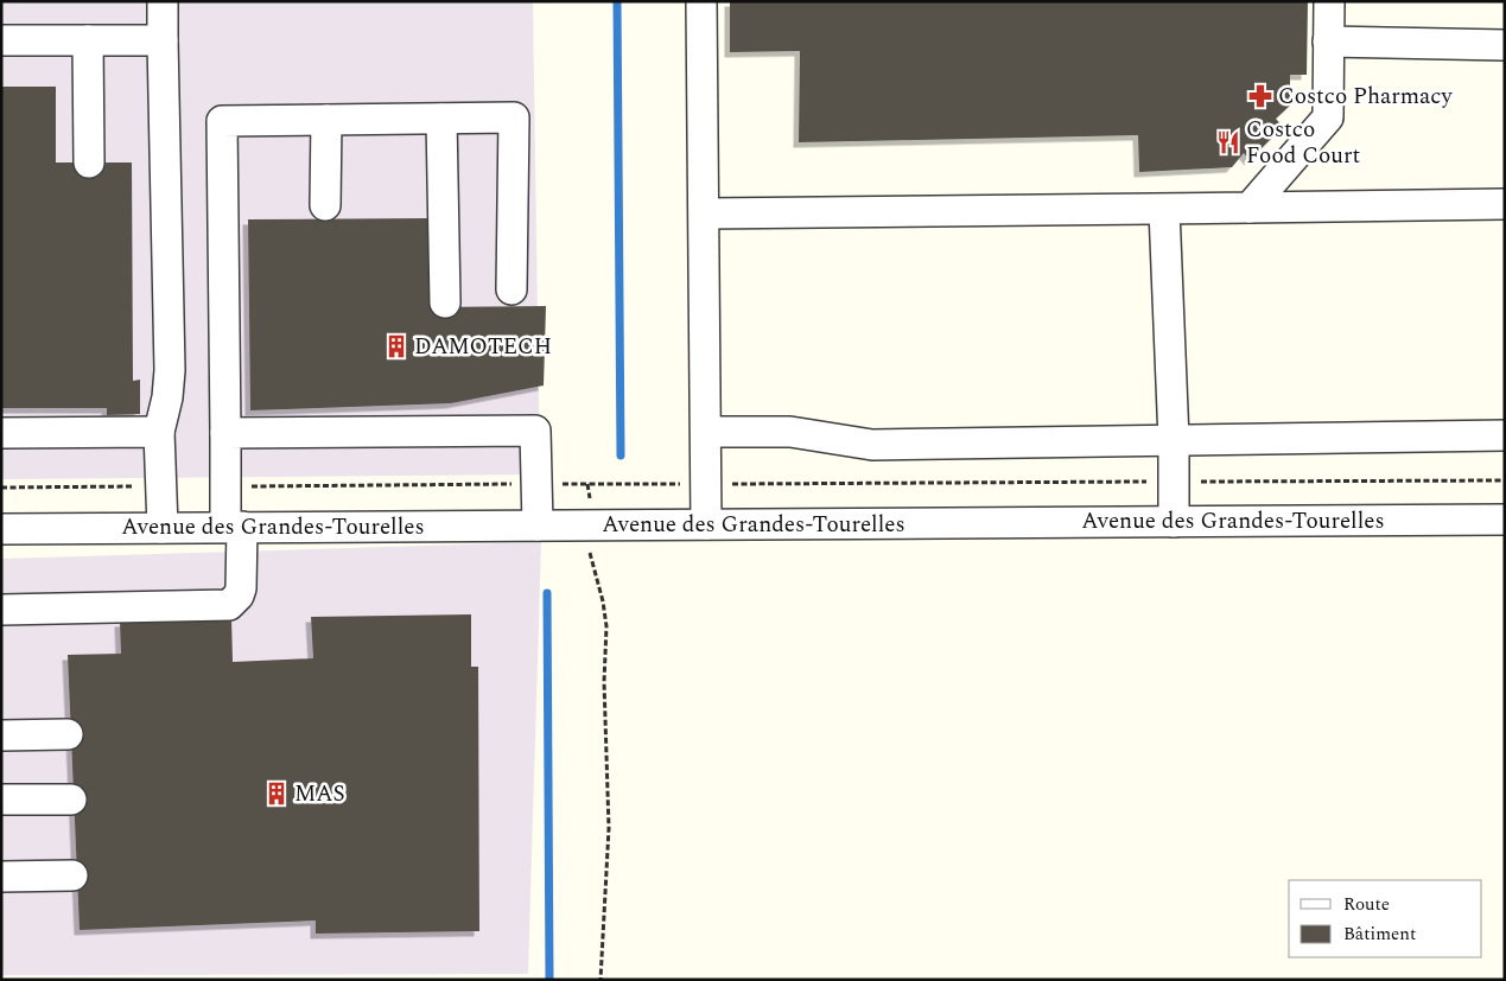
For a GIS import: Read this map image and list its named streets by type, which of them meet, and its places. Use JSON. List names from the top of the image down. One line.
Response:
{"streets":{"street":["Avenue des Grandes-Tourelles"]},"places":{"pharmacy":["Costco Pharmacy"],"restaurant":["Costco Food Court"],"building":["DAMOTECH","MAS"]},"legend":["Route","Bâtiment"]}
